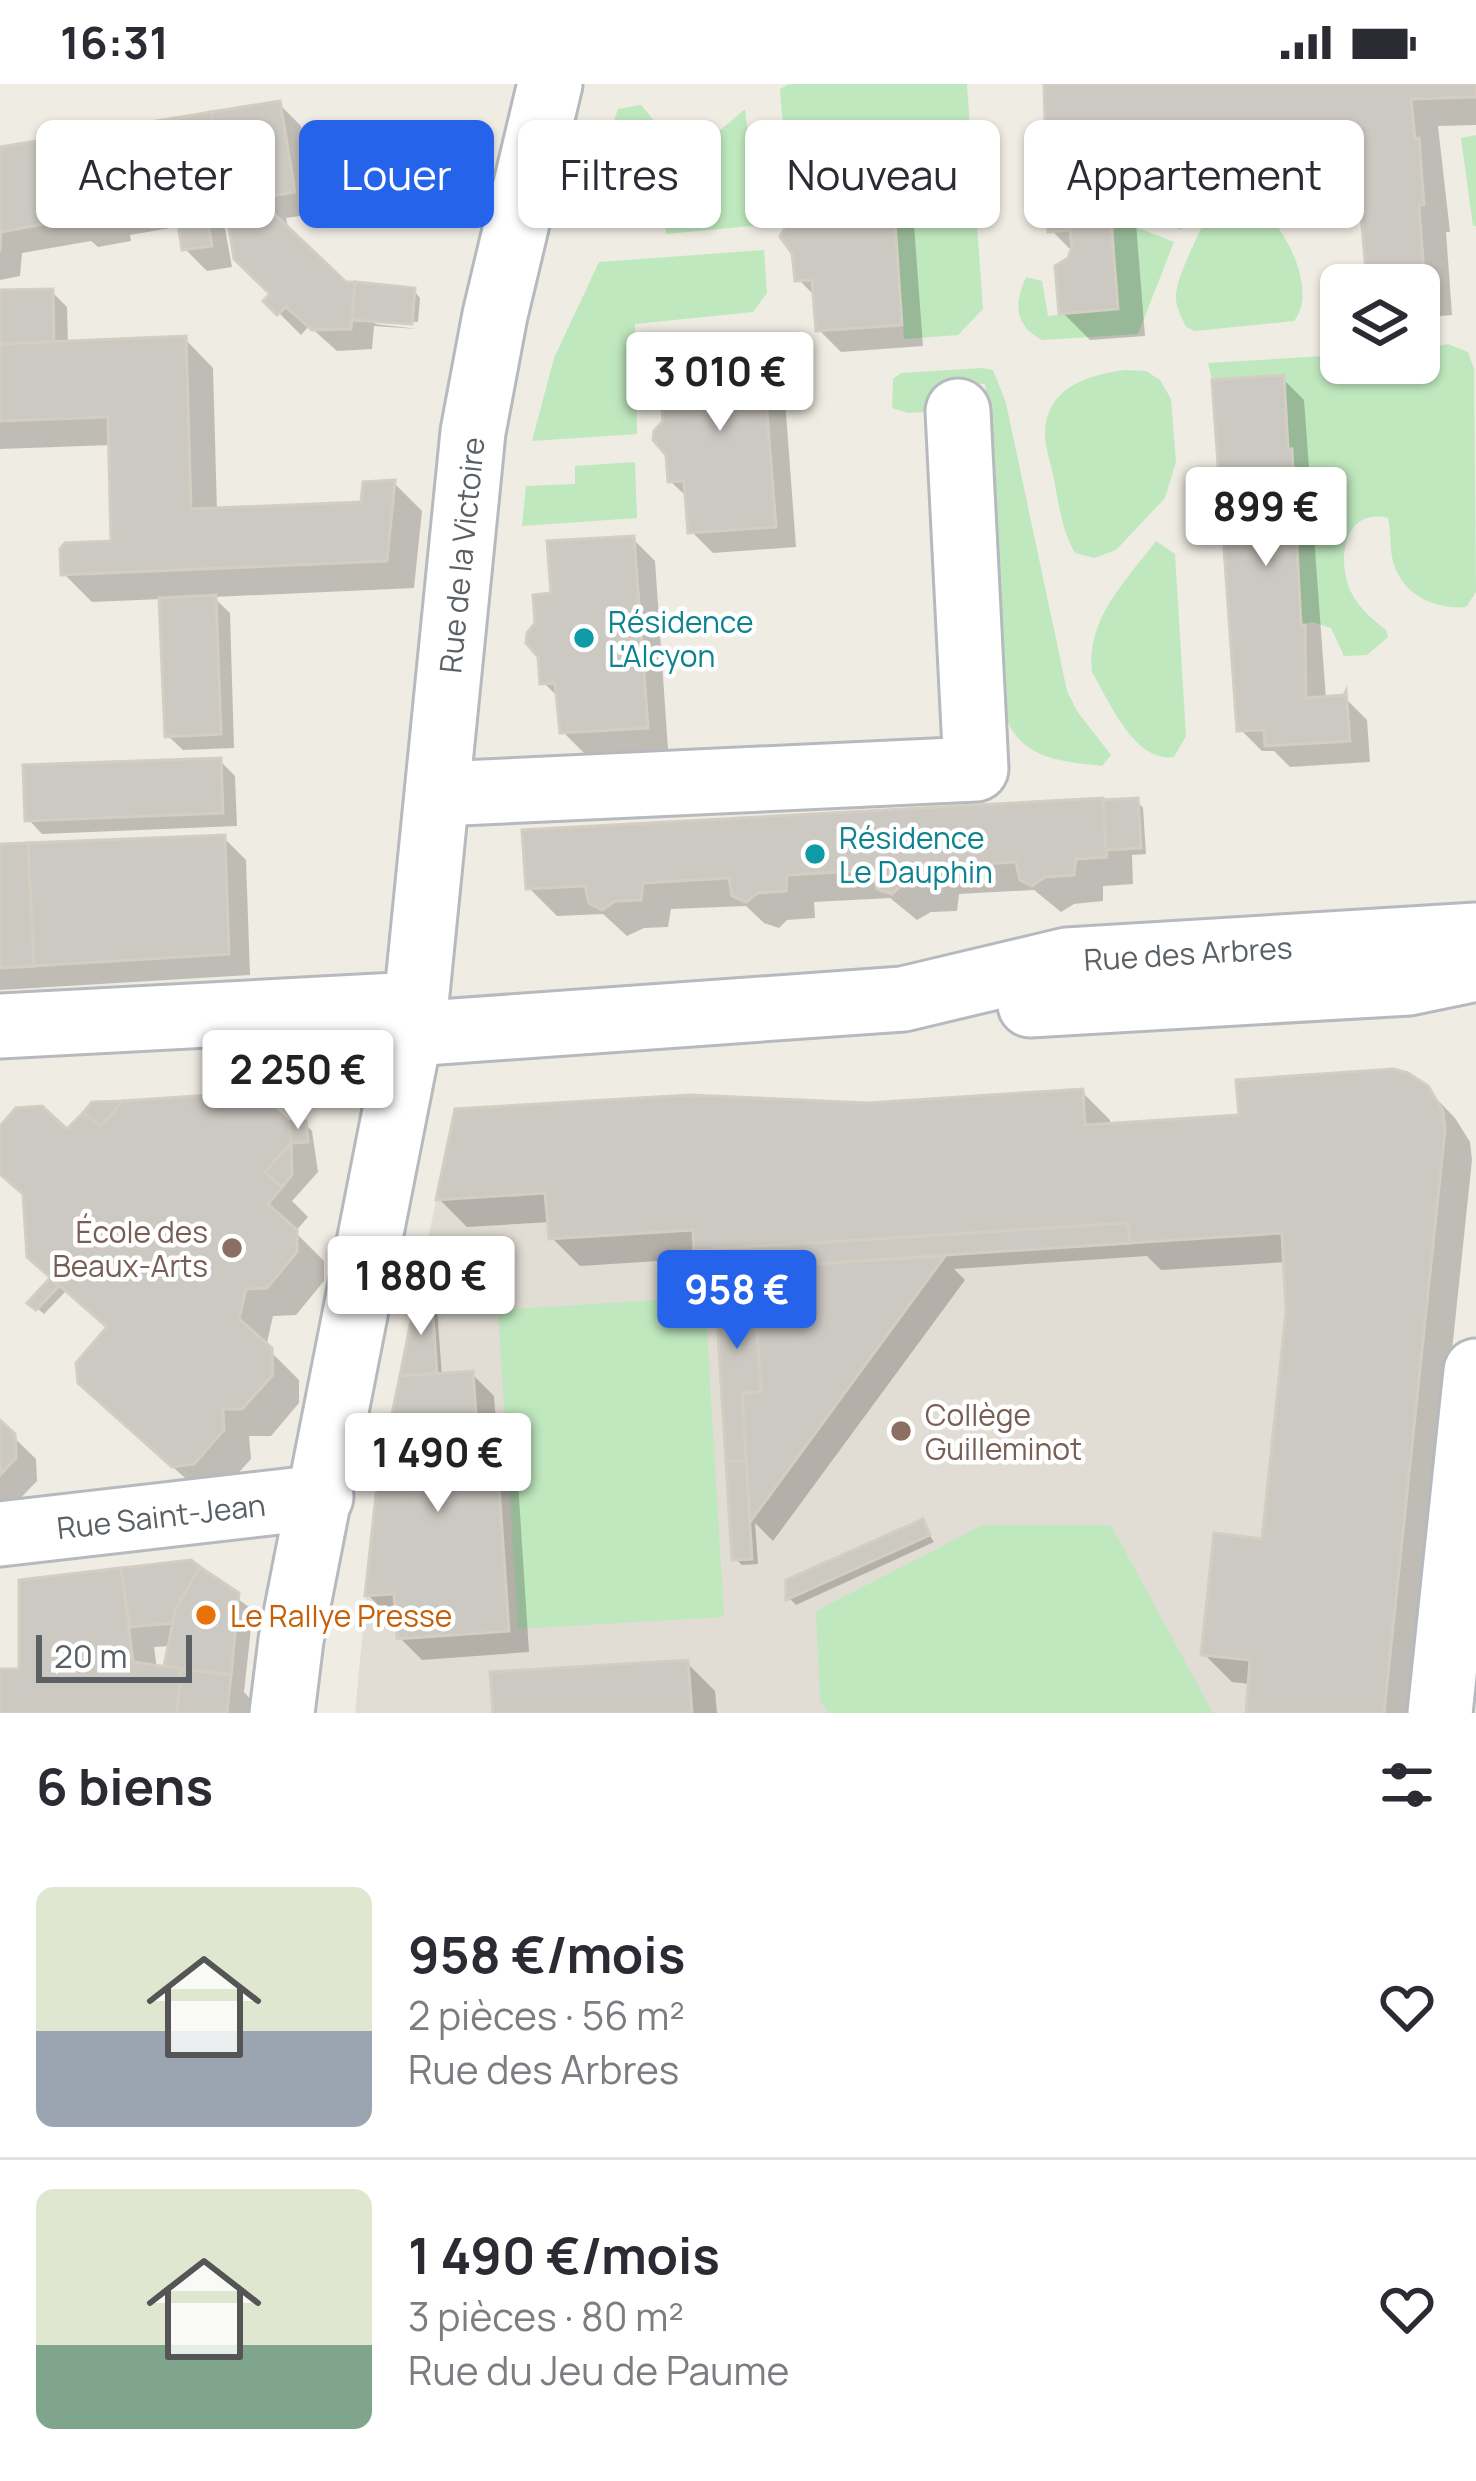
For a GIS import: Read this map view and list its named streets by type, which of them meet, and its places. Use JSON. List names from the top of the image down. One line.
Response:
{"streets":{"street":["Rue de la Victoire","Rue des Arbres","Rue Saint-Jean"]},"crossings":[["Rue de la Victoire","Rue des Arbres"],["Rue de la Victoire","Rue Saint-Jean"]],"places":["Résidence L'Alcyon","Résidence Le Dauphin","École des Beaux-Arts","Collège Guilleminot","Le Rallye Presse"],"scale_bar":"20 m","page":{"status":"16:31","chip":["Acheter","Louer","Filtres","Nouveau","Appartement"],"price":["3 010 €","899 €","2 250 €","1 880 €","958 €","1 490 €"],"scale":"20 m","heading":"6 biens","list":[{"name":"958 €/mois","note":"2 pièces · 56 m² · Rue des Arbres"},{"name":"1 490 €/mois","note":"3 pièces · 80 m² · Rue du Jeu de Paume"}]}}
